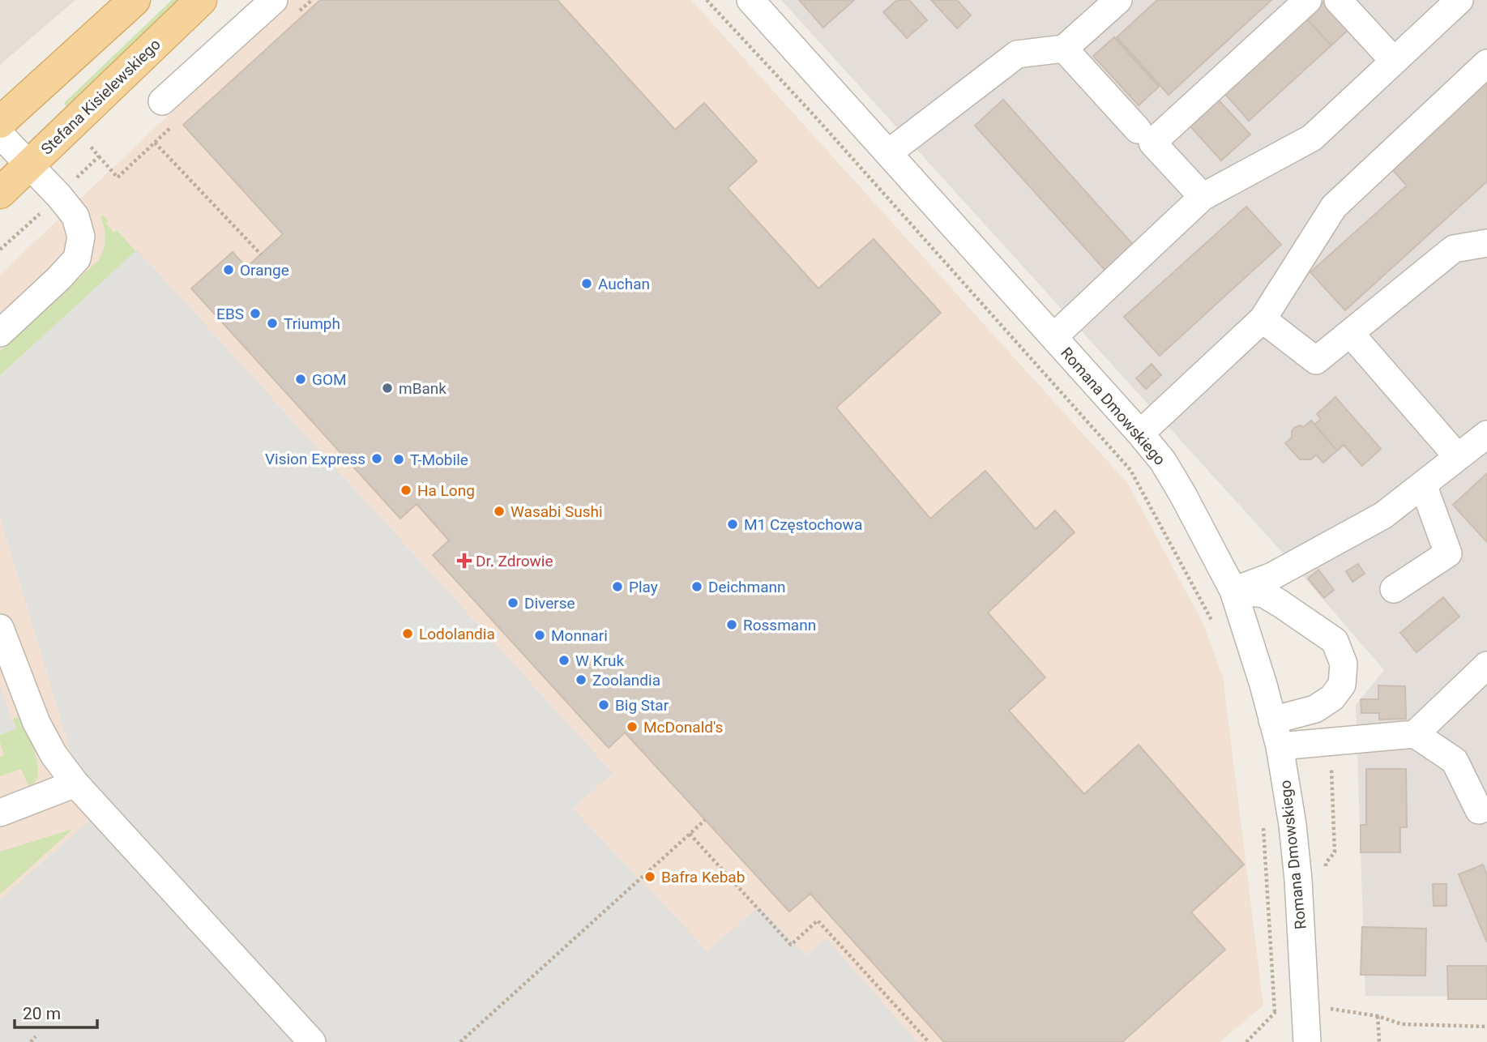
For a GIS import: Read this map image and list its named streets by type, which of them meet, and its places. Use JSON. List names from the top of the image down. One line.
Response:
{"streets":{"main road":["Stefana Kisielewskiego"],"street":["Romana Dmowskiego"]},"places":{"other":["Orange","Auchan","EBS","Triumph","GOM","mBank","Vision Express","T-Mobile","Ha Long","Wasabi Sushi","M1 Częstochowa","Play","Deichmann","Diverse","Rossmann","Lodolandia","Monnari","W Kruk","Zoolandia","Big Star","McDonald's","Bafra Kebab"],"health":["Dr. Zdrowie"]},"scale_bar":"20 m"}
